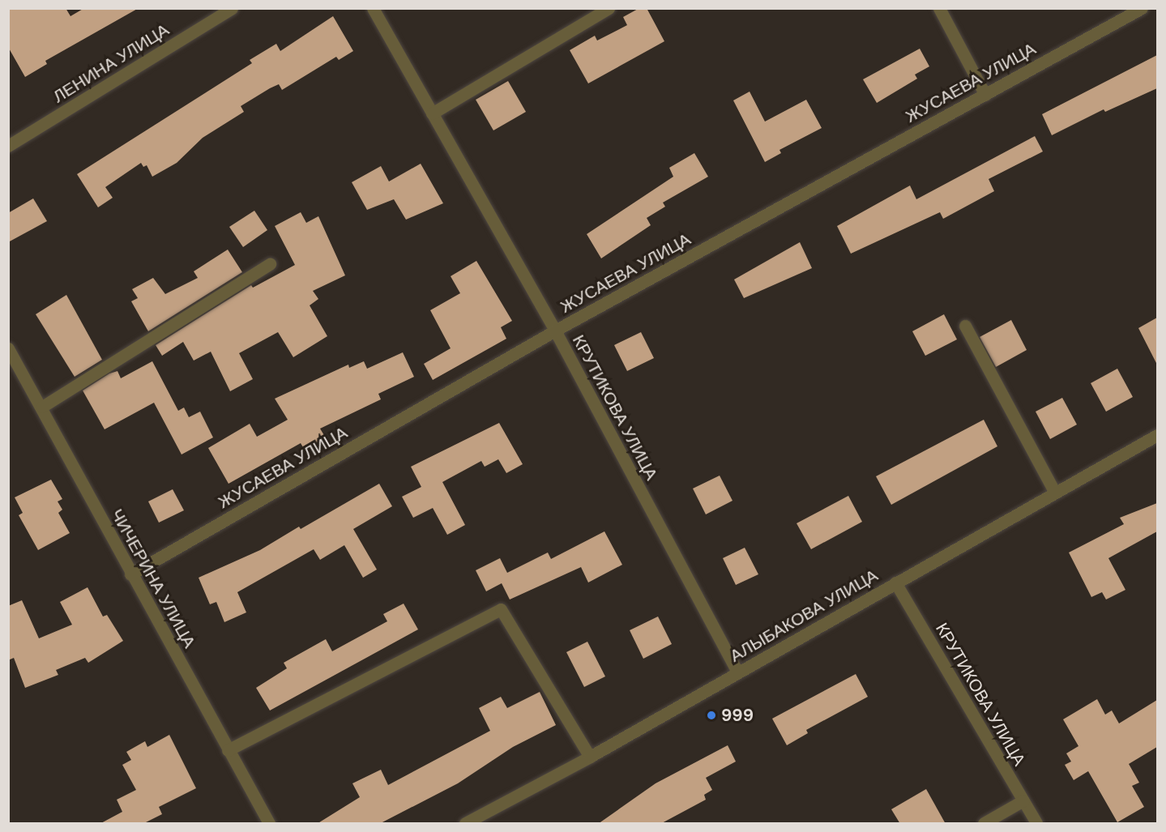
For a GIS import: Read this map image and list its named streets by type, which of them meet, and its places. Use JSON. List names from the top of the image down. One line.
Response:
{"streets":{"street":["ЛЕНИНА УЛИЦА","ЖУСАЕВА УЛИЦА","КРУТИКОВА УЛИЦА","ЧИЧЕРИНА УЛИЦА","АЛЫБАКОВА УЛИЦА"]},"crossings":[["ЖУСАЕВА УЛИЦА","КРУТИКОВА УЛИЦА"],["ЖУСАЕВА УЛИЦА","ЧИЧЕРИНА УЛИЦА"],["КРУТИКОВА УЛИЦА","АЛЫБАКОВА УЛИЦА"]],"places":["999"]}
